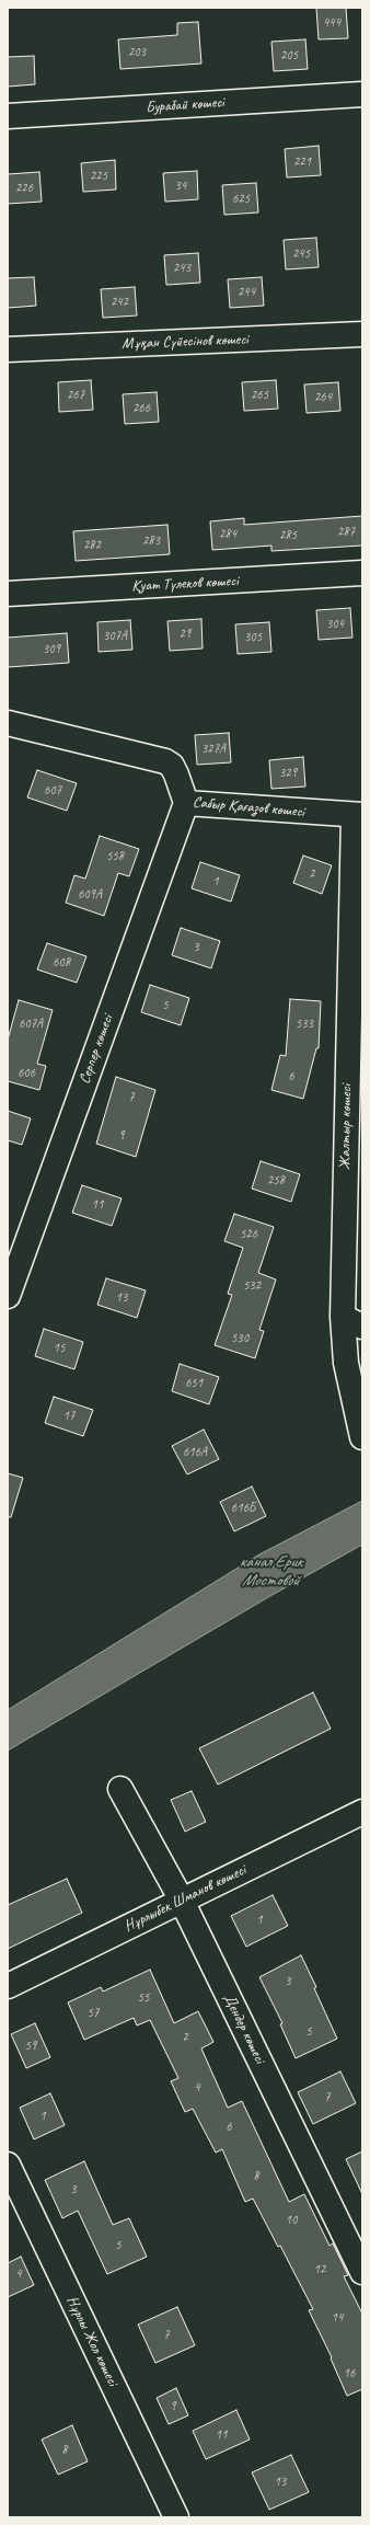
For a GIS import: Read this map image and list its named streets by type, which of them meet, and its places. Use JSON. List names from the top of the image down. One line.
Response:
{"streets":{"street":["Бурабай көшесi","Мұқан Сүйесінов көшесі","Қуат Түлеков көшесі","Сабыр Қағазов көшесі","Серпер көшесі","Жалтыр көшесі","Нұрлыбек Шманов көшесі","Дендер көшесі","Нұрлы Жол көшесі"]},"crossings":[["Сабыр Қағазов көшесі","Серпер көшесі"],["Сабыр Қағазов көшесі","Жалтыр көшесі"],["Нұрлыбек Шманов көшесі","Дендер көшесі"]],"water":["канал Ерик Мостовой"],"house_numbers":["444","203","205","221","225","34","226","625","245","243","244","242","267","265","264","266","287","284","285","283","282","304","29","307А","305","309","327А","329","607","558","2","1","609А","3","608","5","607А","533","606","6","7","9","258","11","526","532","13","530","15","651","17","616А","616Б","1","3","55","57","5","2","59","4","7","1","6","8","3","10","5","12","4","14","7","16","9","11","8","13"]}
